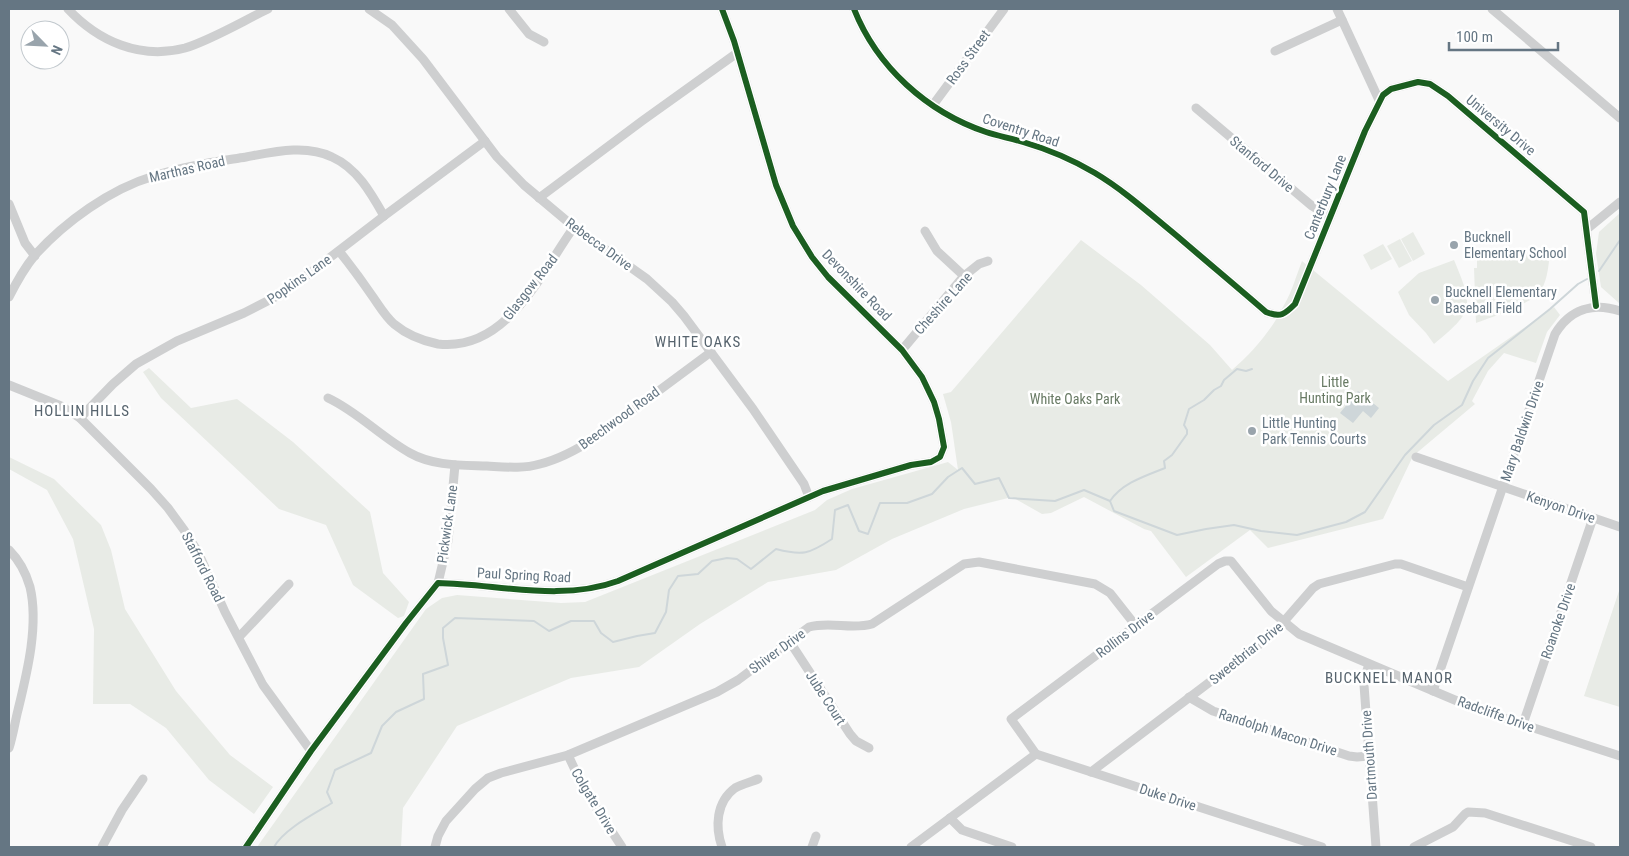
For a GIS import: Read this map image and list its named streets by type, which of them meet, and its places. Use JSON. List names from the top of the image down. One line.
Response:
{"streets":{"street":["Ross Street","University Drive","Coventry Road","Stanford Drive","Marthas Road","Canterbury Lane","Rebecca Drive","Popkins Lane","Devonshire Road","Glasgow Road","Cheshire Lane","Beechwood Road","Mary Baldwin Drive","Kenyon Drive","Pickwick Lane","Stafford Road","Paul Spring Road","Roanoke Drive","Rollins Drive","Shiver Drive","Sweetbriar Drive","Jube Court","Radcliffe Drive","Randolph Macon Drive","Dartmouth Drive","Duke Drive","Colgate Drive"]},"crossings":[["Ross Street","Coventry Road"],["University Drive","Canterbury Lane"],["Coventry Road","Canterbury Lane"],["Stanford Drive","Canterbury Lane"],["Marthas Road","Popkins Lane"],["Rebecca Drive","Popkins Lane"],["Rebecca Drive","Glasgow Road"],["Rebecca Drive","Beechwood Road"],["Rebecca Drive","Paul Spring Road"],["Popkins Lane","Glasgow Road"],["Popkins Lane","Stafford Road"],["Devonshire Road","Cheshire Lane"],["Devonshire Road","Paul Spring Road"],["Beechwood Road","Pickwick Lane"],["Mary Baldwin Drive","Kenyon Drive"],["Mary Baldwin Drive","Sweetbriar Drive"],["Mary Baldwin Drive","Radcliffe Drive"],["Kenyon Drive","Roanoke Drive"],["Pickwick Lane","Paul Spring Road"],["Roanoke Drive","Radcliffe Drive"],["Rollins Drive","Shiver Drive"],["Rollins Drive","Radcliffe Drive"],["Rollins Drive","Duke Drive"],["Shiver Drive","Jube Court"],["Shiver Drive","Colgate Drive"],["Sweetbriar Drive","Radcliffe Drive"],["Sweetbriar Drive","Randolph Macon Drive"],["Sweetbriar Drive","Duke Drive"],["Radcliffe Drive","Dartmouth Drive"],["Randolph Macon Drive","Dartmouth Drive"]],"districts":["WHITE OAKS","HOLLIN HILLS","BUCKNELL MANOR"],"parks":["Little Hunting Park","White Oaks Park"],"places":["Bucknell Elementary School","Bucknell Elementary Baseball Field","Little Hunting Park Tennis Courts"],"scale_bar":"100 m","north":"bottom right"}
